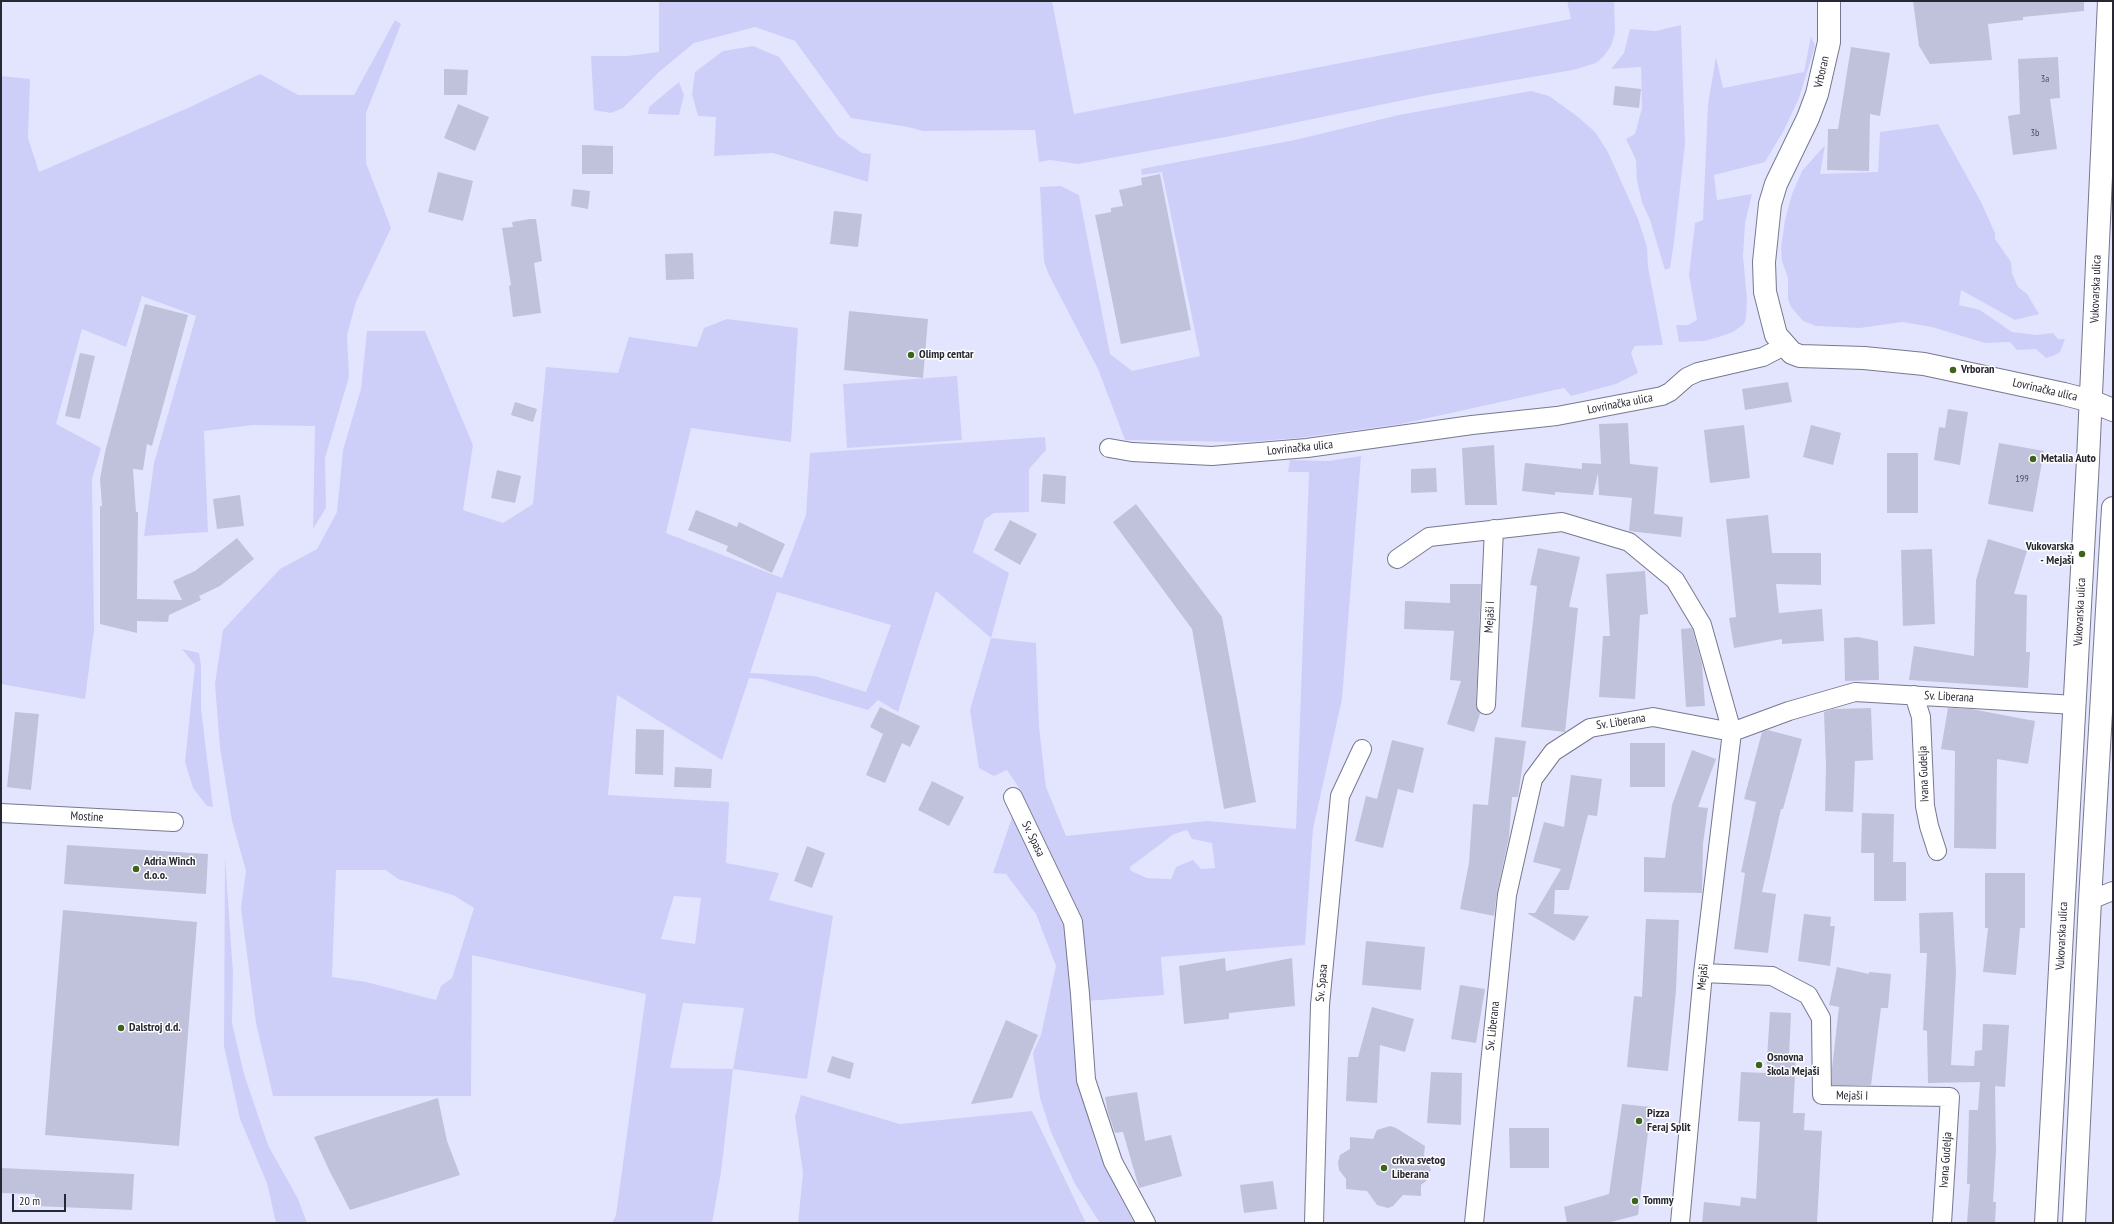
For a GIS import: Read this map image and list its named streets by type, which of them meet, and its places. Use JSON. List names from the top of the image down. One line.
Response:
{"streets":{"street":["Vrboran","Vukovarska ulica","Lovrinačka ulica","Mejaši I","Sv. Liberana","Ivana Gudelja","Mostine","Sv. Spasa","Mejaši"]},"crossings":[["Vrboran","Lovrinačka ulica"],["Vukovarska ulica","Lovrinačka ulica"],["Vukovarska ulica","Sv. Liberana"],["Mejaši I","Ivana Gudelja"],["Mejaši I","Mejaši"],["Sv. Liberana","Ivana Gudelja"],["Sv. Liberana","Mejaši"]],"places":["Olimp centar","Vrboran","Metalia Auto","Vukovarska - Mejaši","Adria Winch d.o.o.","Dalstroj d.d.","Osnovna škola Mejaši","Pizza Feraj Split","crkva svetog Liberana","Tommy"],"house_numbers":["3a","3b","199"],"scale_bar":"20 m"}
